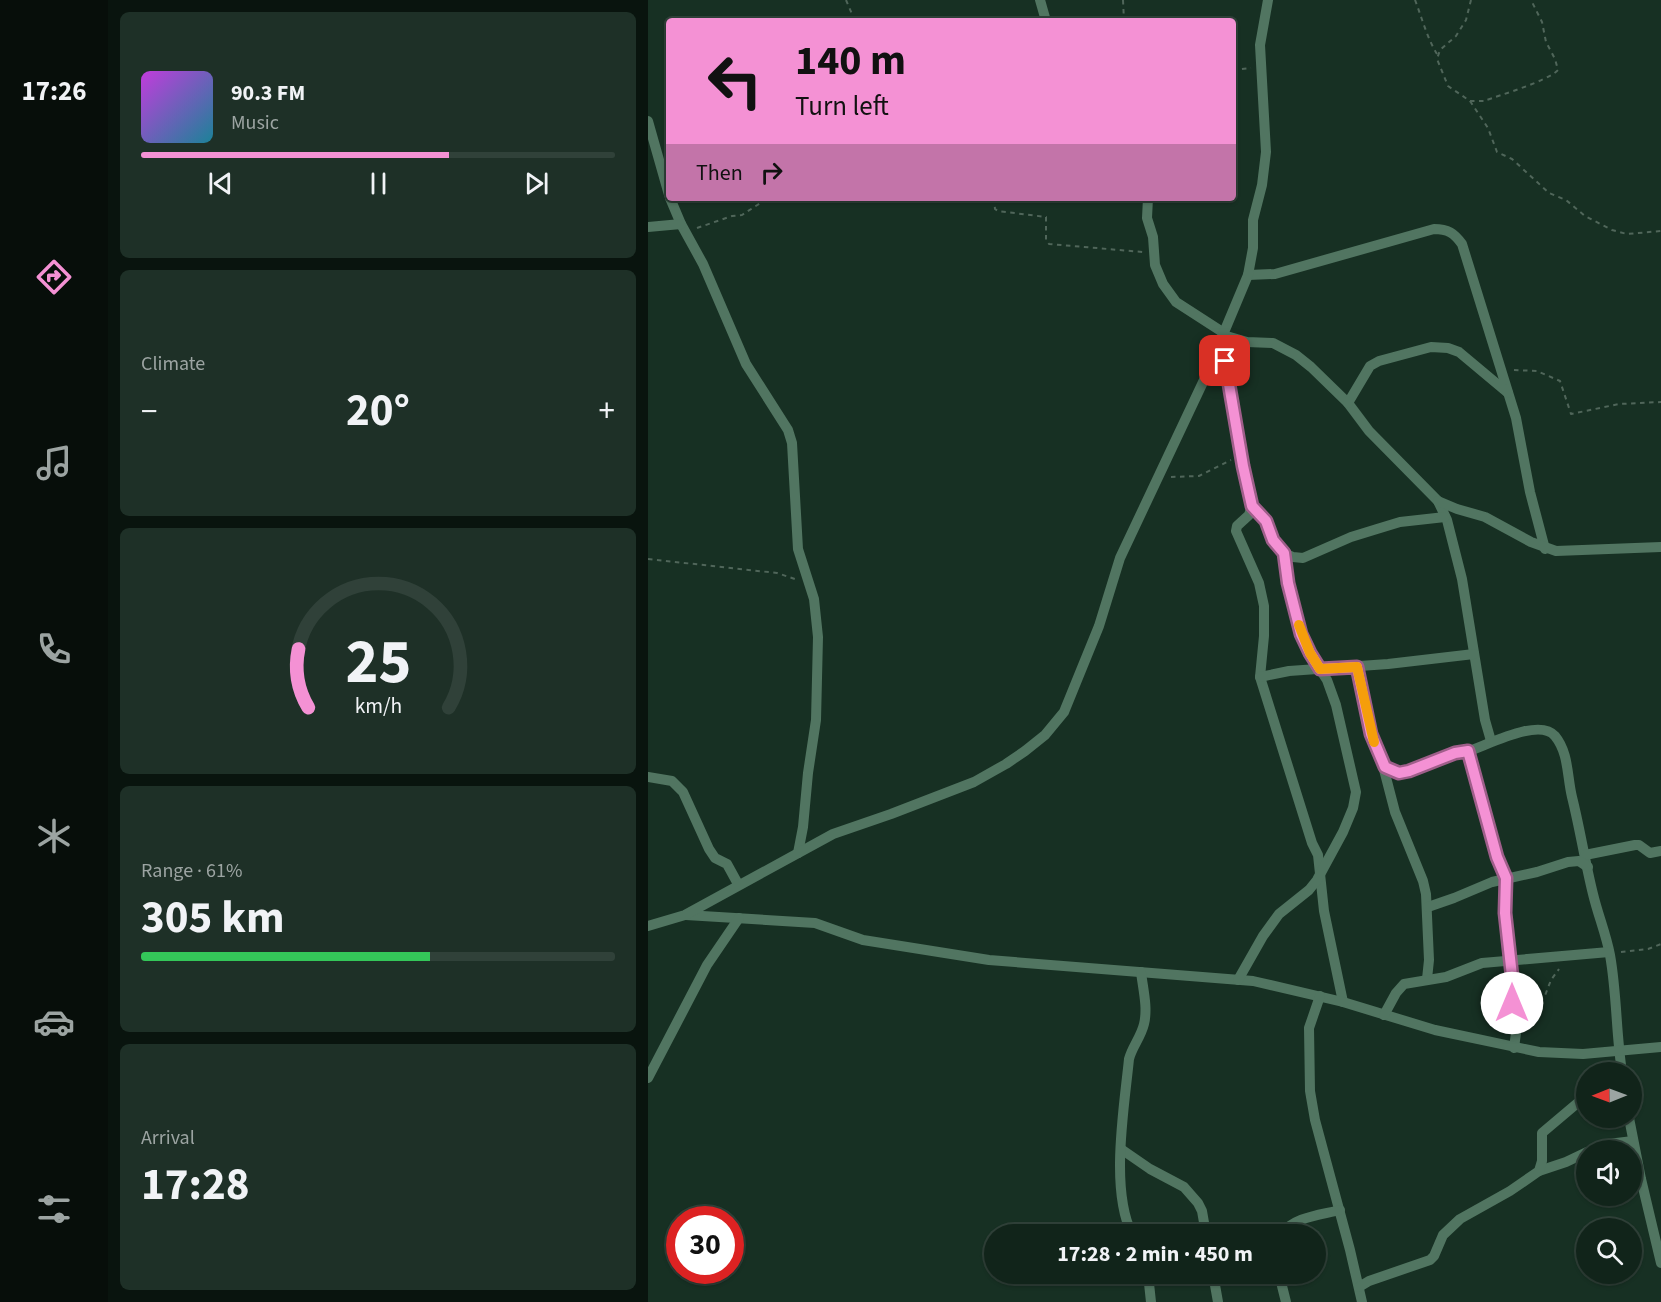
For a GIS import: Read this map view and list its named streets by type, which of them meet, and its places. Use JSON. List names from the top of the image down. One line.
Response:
{"north":"left","page":{"tabs":"17:26","turn":["140 m","Turn left"],"song":["90.3 FM","Music"],"then":"Then","tile":["Climate",["Range · 61%","305 km"],["Arrival","17:28"]],"heat":["−","20°","+"],"limit":"30","trip":"17:28 · 2 min · 450 m","gauge":["25","km/h"]}}
